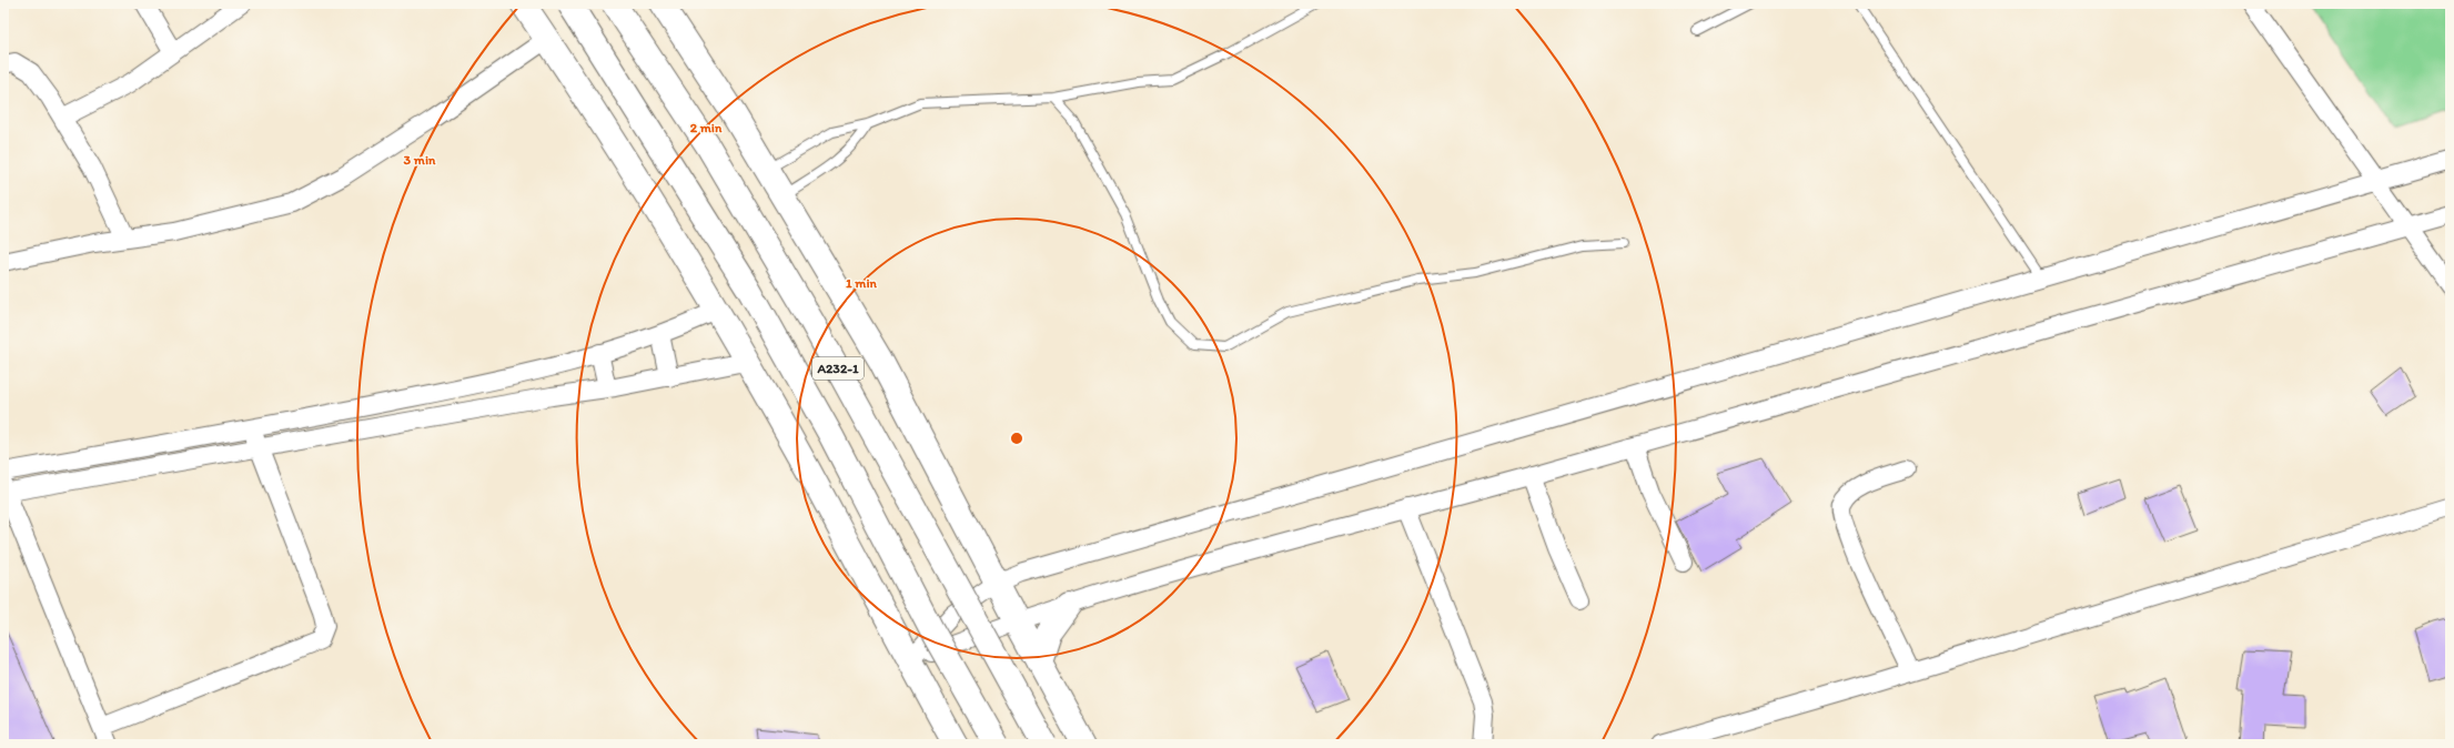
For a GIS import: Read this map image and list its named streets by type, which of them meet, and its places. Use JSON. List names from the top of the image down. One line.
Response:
{"streets":{"highway":["A232-1"]},"rings":["2 min","3 min","1 min"]}
